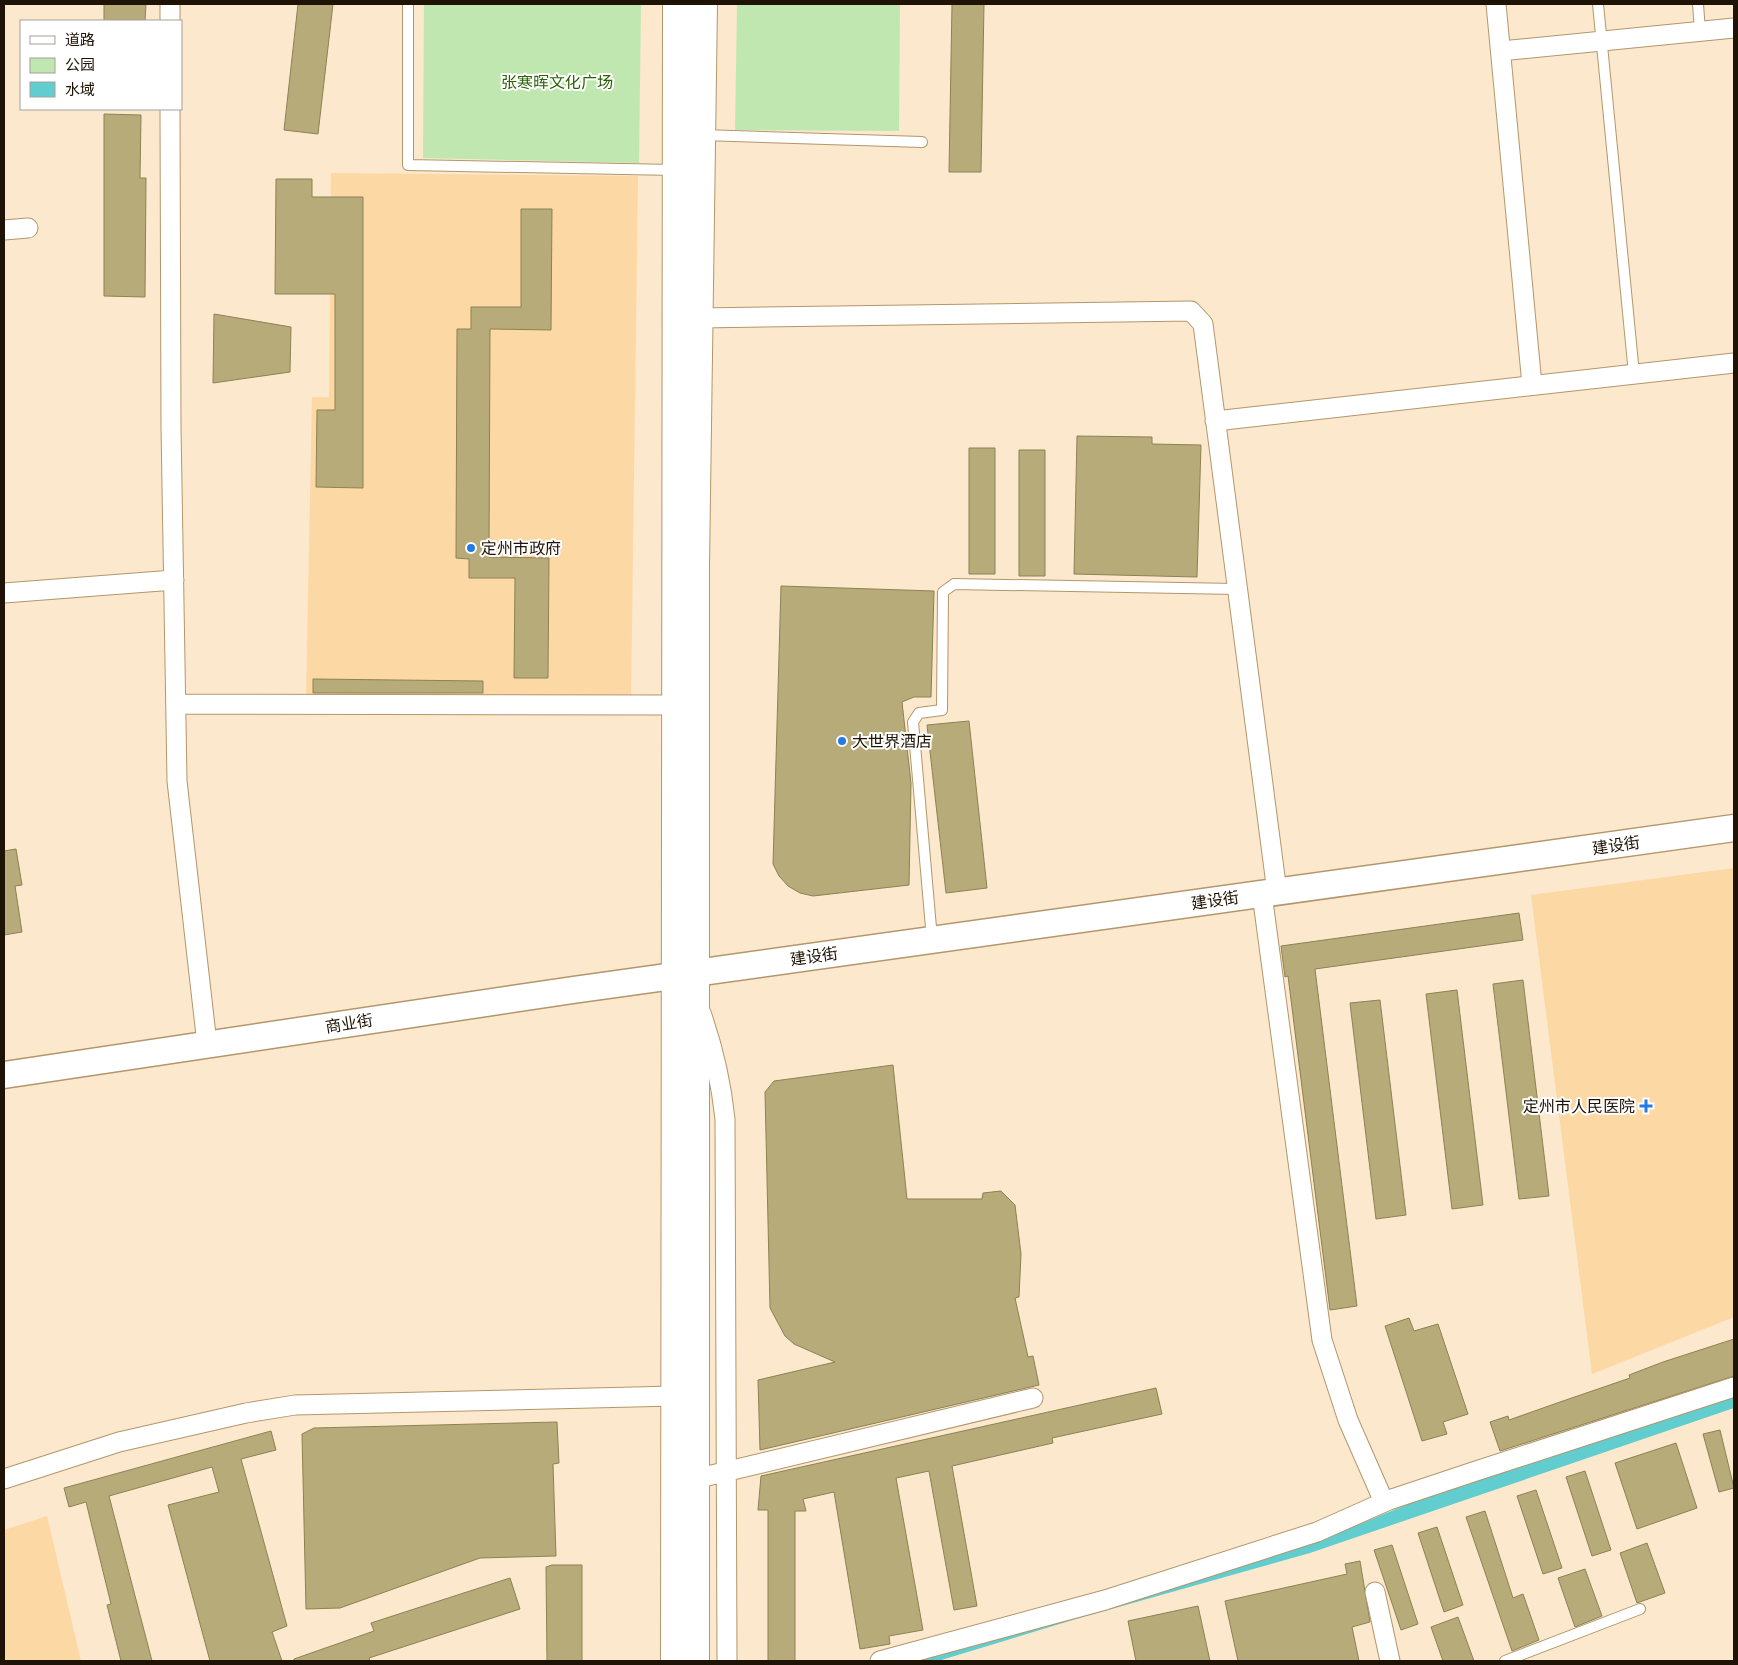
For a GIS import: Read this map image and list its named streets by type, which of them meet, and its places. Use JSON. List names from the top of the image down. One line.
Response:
{"streets":{"street":["建设街","商业街"]},"crossings":[["建设街","商业街"]],"parks":["张寒晖文化广场"],"places":{"other":["定州市政府","大世界酒店"],"health":["定州市人民医院"]},"legend":["道路","公园","水域"]}
